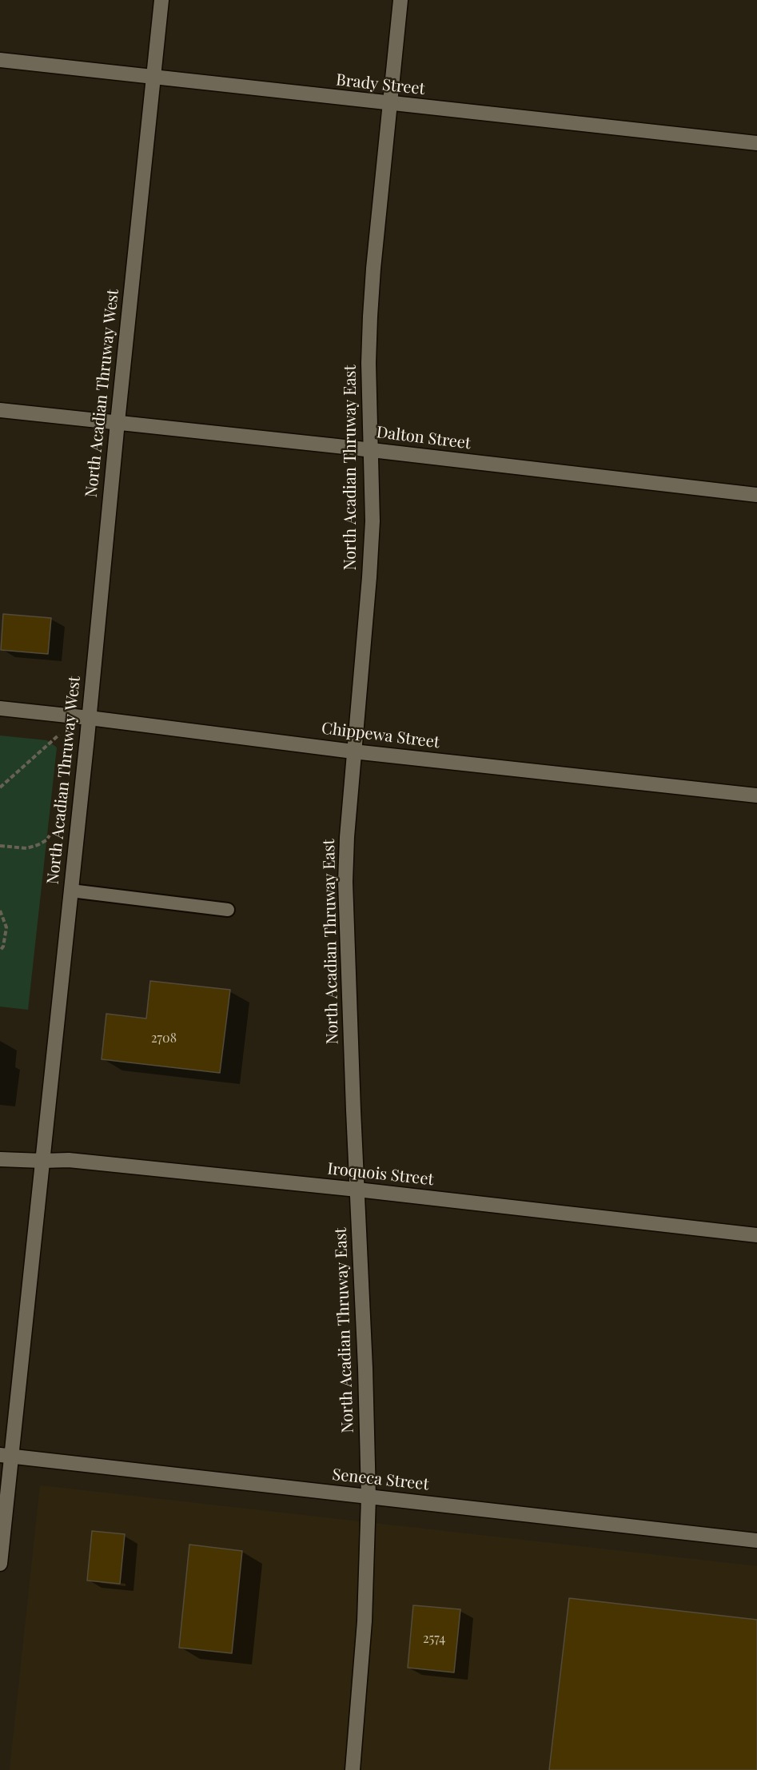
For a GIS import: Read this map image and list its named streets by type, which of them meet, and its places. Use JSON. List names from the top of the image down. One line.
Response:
{"streets":{"street":["Brady Street","North Acadian Thruway West","Dalton Street","North Acadian Thruway East","Chippewa Street","Iroquois Street","Seneca Street"]},"crossings":[["Brady Street","North Acadian Thruway West"],["Brady Street","North Acadian Thruway East"],["North Acadian Thruway West","Dalton Street"],["North Acadian Thruway West","Chippewa Street"],["North Acadian Thruway West","Iroquois Street"],["North Acadian Thruway West","Seneca Street"],["Dalton Street","North Acadian Thruway East"],["North Acadian Thruway East","Chippewa Street"],["North Acadian Thruway East","Iroquois Street"],["North Acadian Thruway East","Seneca Street"]],"house_numbers":["2708","2574"]}
